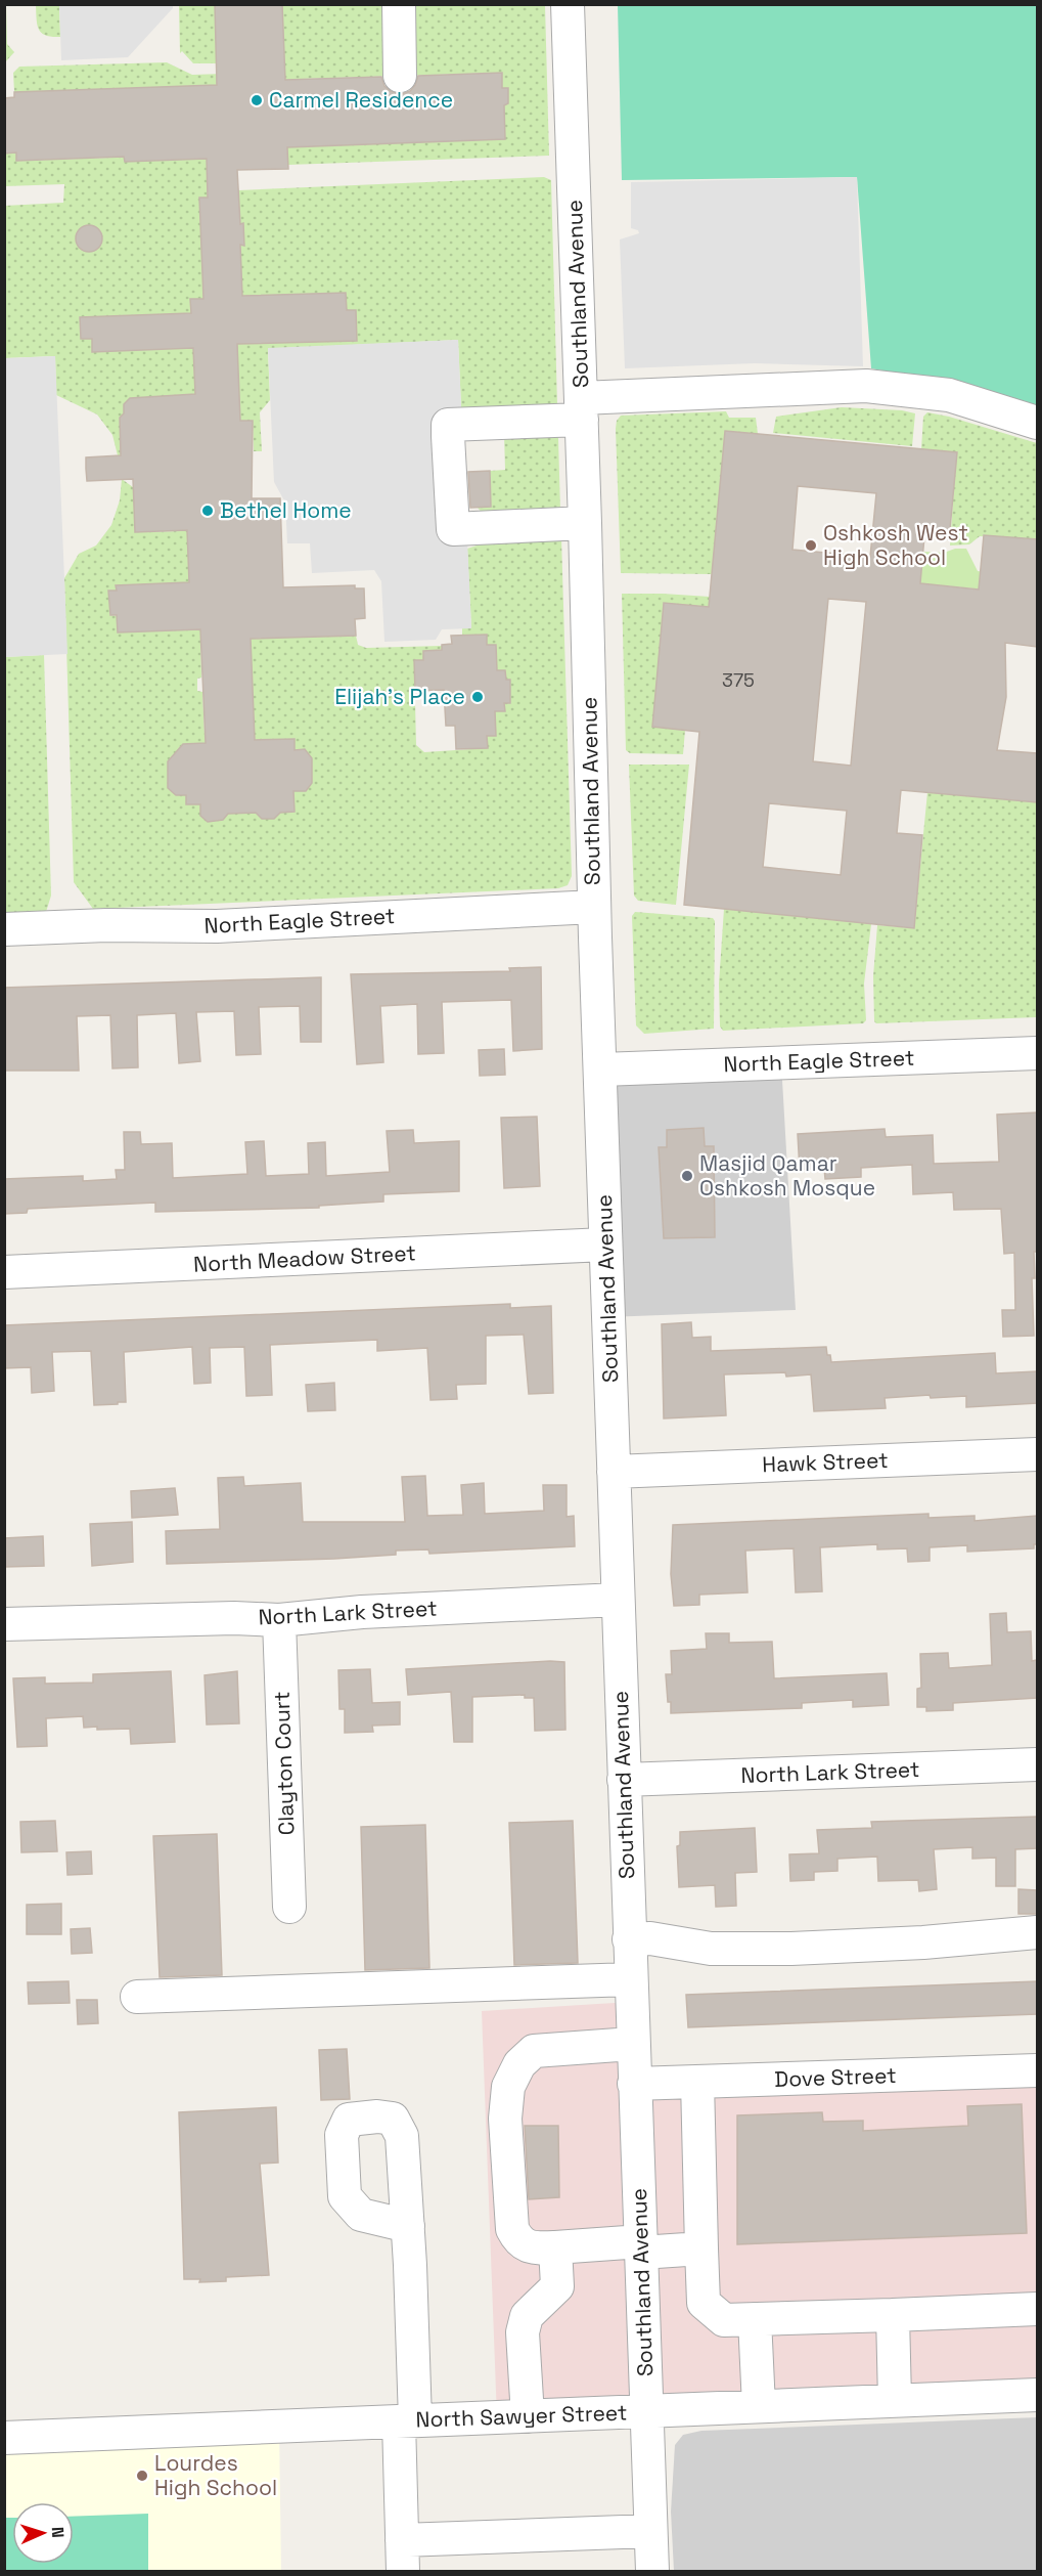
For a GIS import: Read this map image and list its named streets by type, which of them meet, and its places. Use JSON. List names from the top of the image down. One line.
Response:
{"streets":{"street":["Southland Avenue","North Eagle Street","North Meadow Street","Hawk Street","North Lark Street","Clayton Court","Dove Street","North Sawyer Street"]},"crossings":[["Southland Avenue","North Eagle Street"],["Southland Avenue","North Meadow Street"],["Southland Avenue","Hawk Street"],["Southland Avenue","North Lark Street"],["Southland Avenue","Dove Street"],["Southland Avenue","North Sawyer Street"],["North Lark Street","Clayton Court"]],"places":["Carmel Residence","Bethel Home","Oshkosh West High School","Elijah’s Place","Masjid Qamar Oshkosh Mosque","Lourdes High School"],"house_numbers":["375"],"north":"right"}
